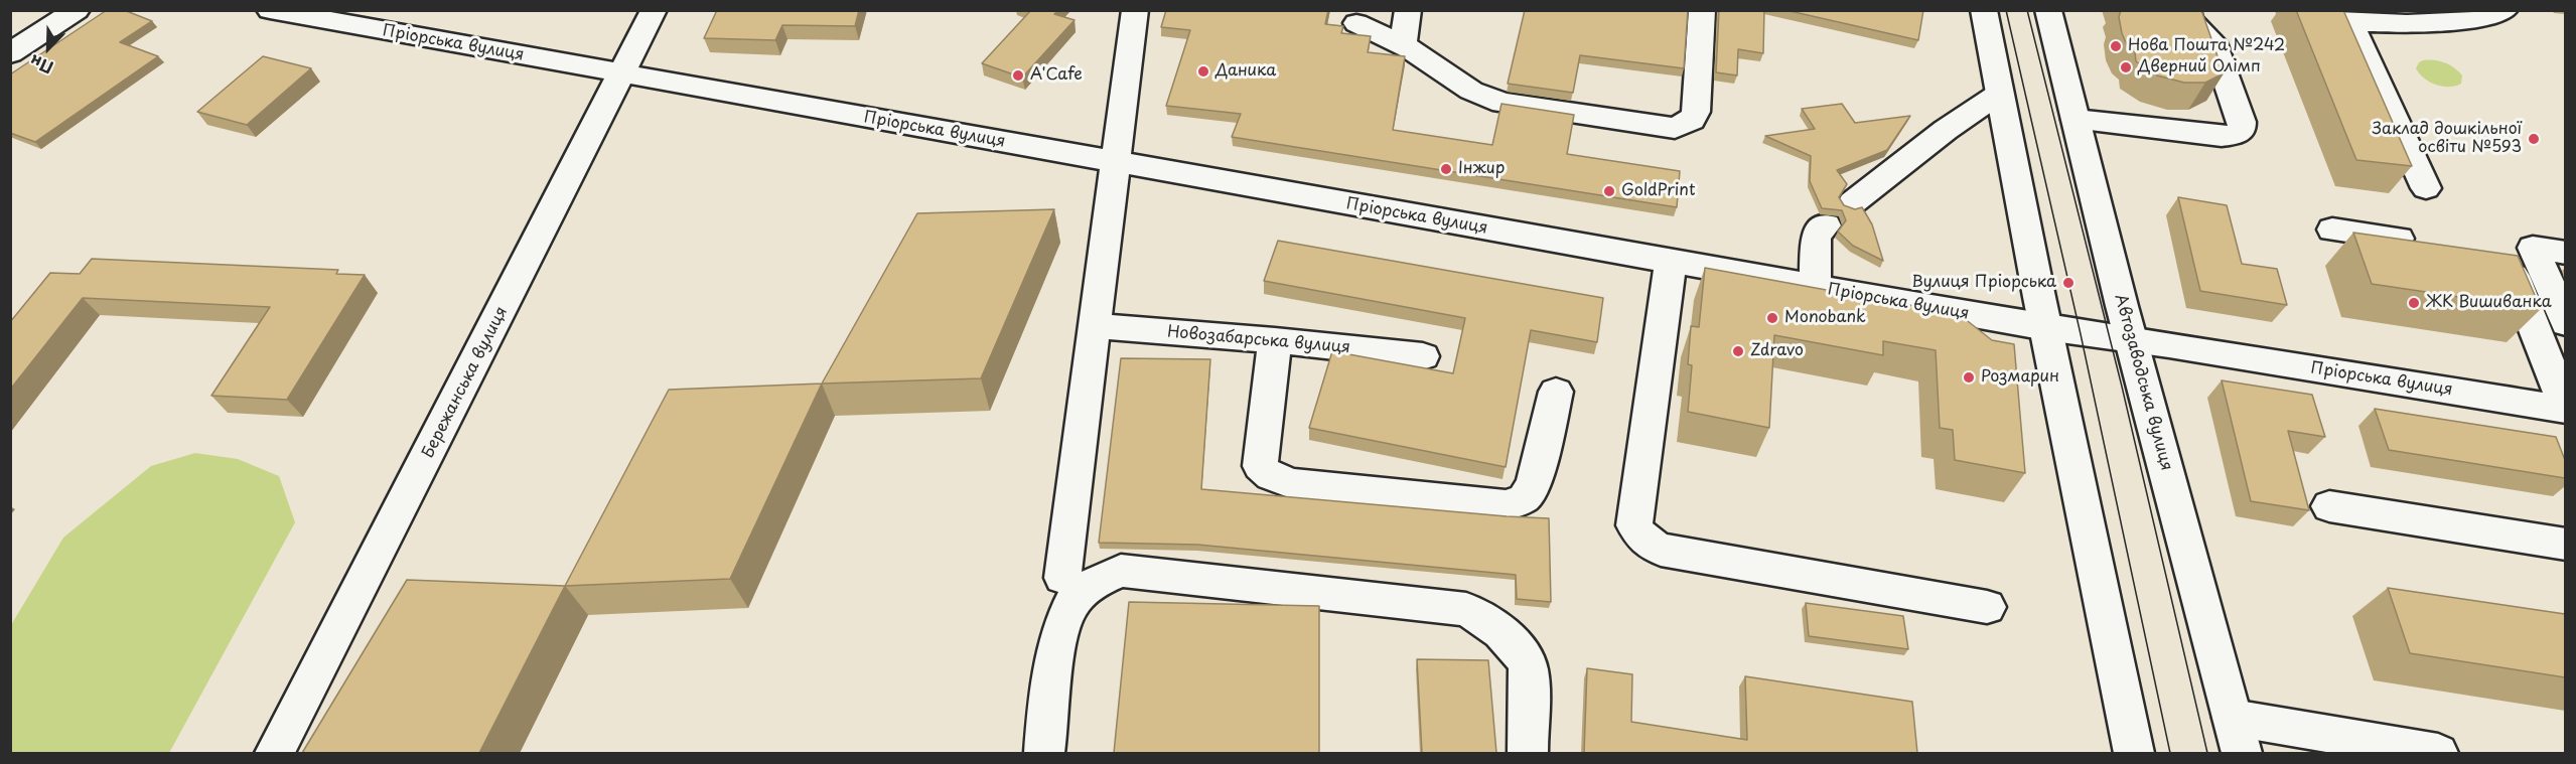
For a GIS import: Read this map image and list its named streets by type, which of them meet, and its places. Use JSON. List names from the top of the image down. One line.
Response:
{"streets":{"street":["Пріорська вулиця","Новозабарська вулиця","Бережанська вулиця","Автозаводська вулиця"]},"crossings":[["Пріорська вулиця","Бережанська вулиця"],["Пріорська вулиця","Автозаводська вулиця"]],"places":["Нова Пошта №242","Дверний Олімп","Даника","A'Cafe","Заклад дошкільної освіти №593","Інжир","GoldPrint","Вулиця Пріорська","ЖК Вишиванка","Monobank","Zdravo","Розмарин"],"north":"bottom left"}
